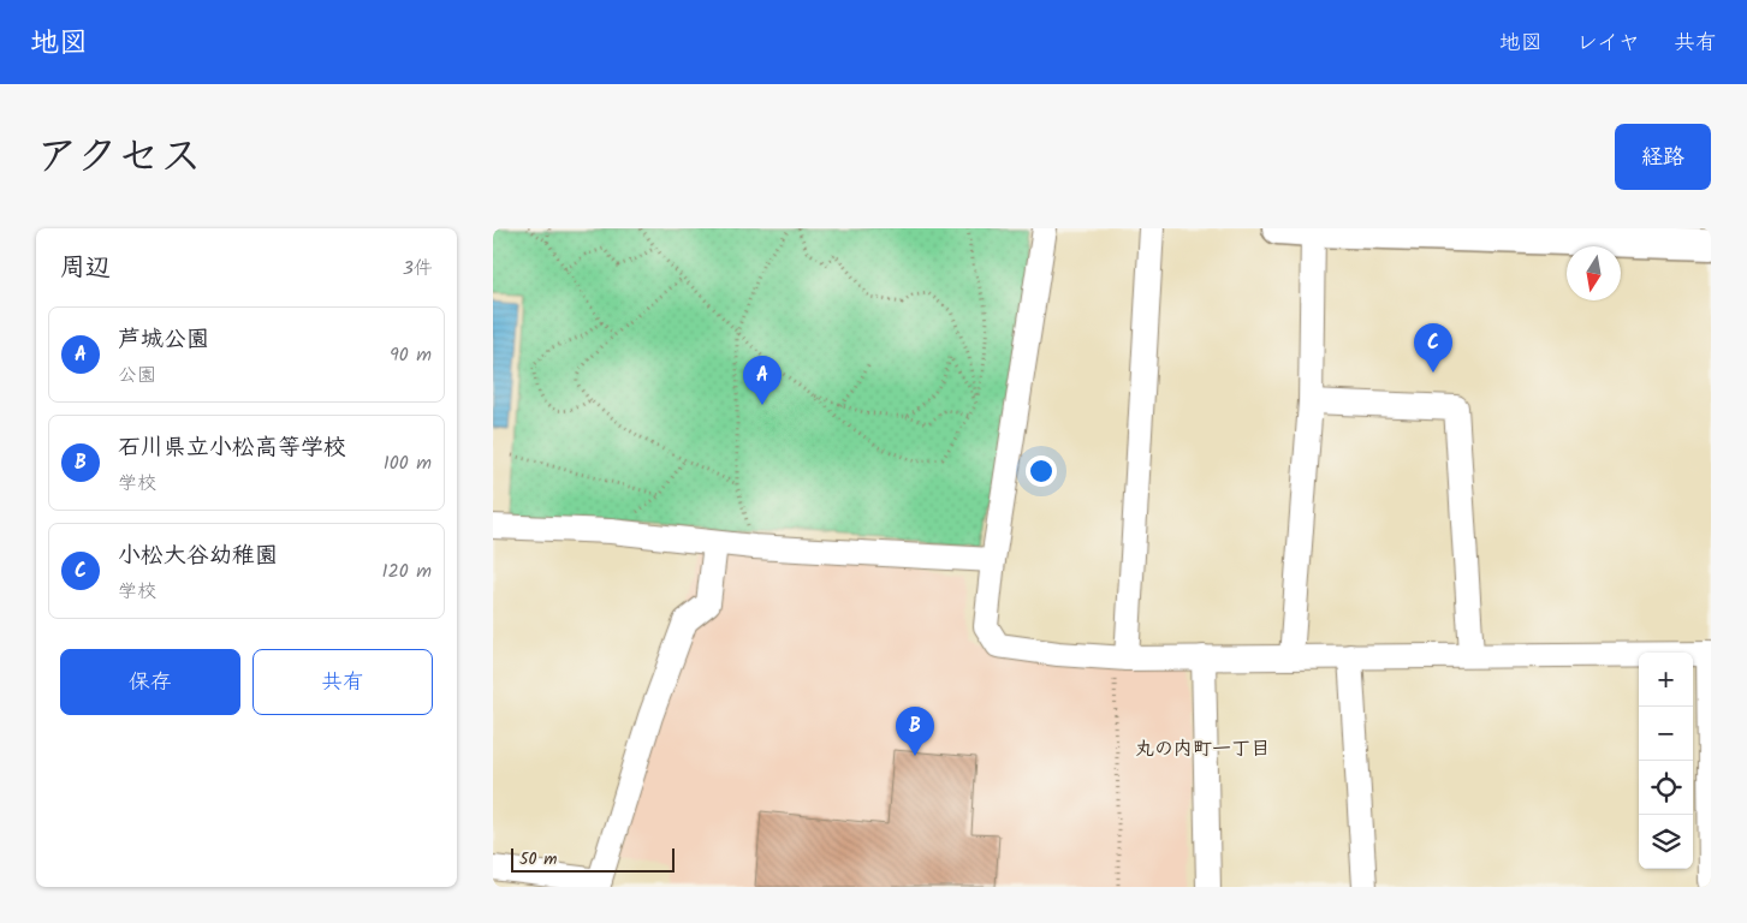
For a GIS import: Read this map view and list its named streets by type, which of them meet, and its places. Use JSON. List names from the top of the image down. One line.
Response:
{"districts":["丸の内町一丁目"],"scale_bar":"50 m","north":"bottom","page":{"header":"地図","nav":["地図","レイヤ","共有"],"title":"アクセス","buttons":["経路",["保存","共有"]],"heading":["周辺","3件"],"list":[{"mark":"A","name":"芦城公園","note":"公園","value":"90 m"},{"mark":"B","name":"石川県立小松高等学校","note":"学校","value":"100 m"},{"mark":"C","name":"小松大谷幼稚園","note":"学校","value":"120 m"}],"pins":["C","A","B"],"map_buttons":["+","−"],"scale":"50 m"}}
